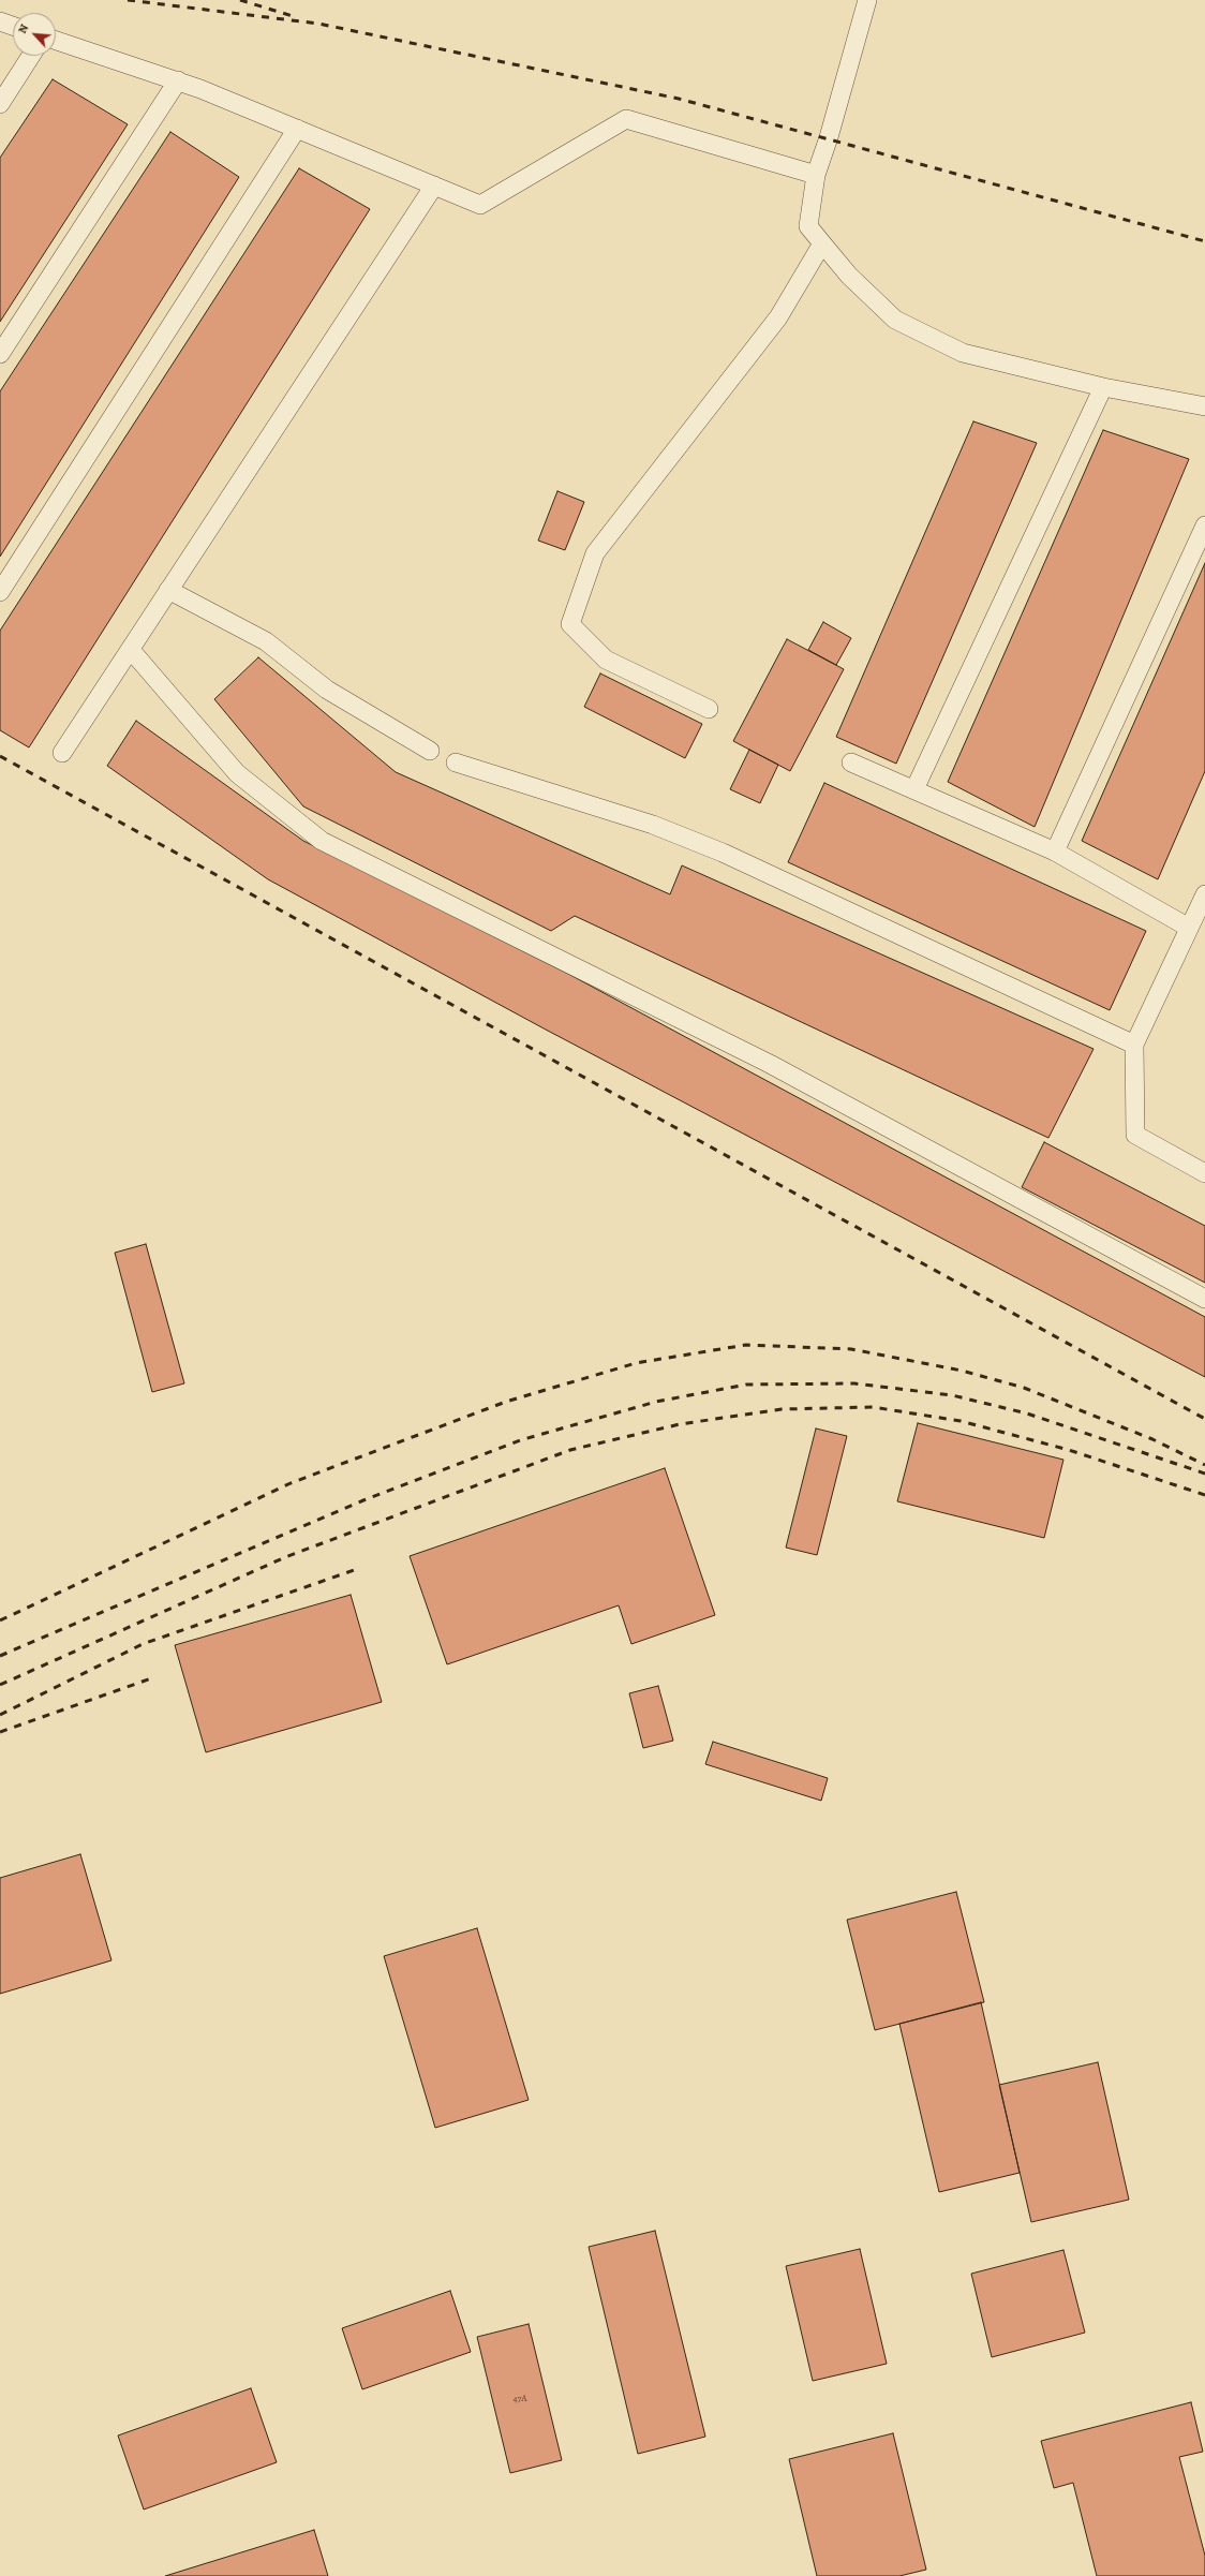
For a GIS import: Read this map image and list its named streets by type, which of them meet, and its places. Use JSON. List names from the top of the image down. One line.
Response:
{"house_numbers":["47А"],"north":"top left"}
